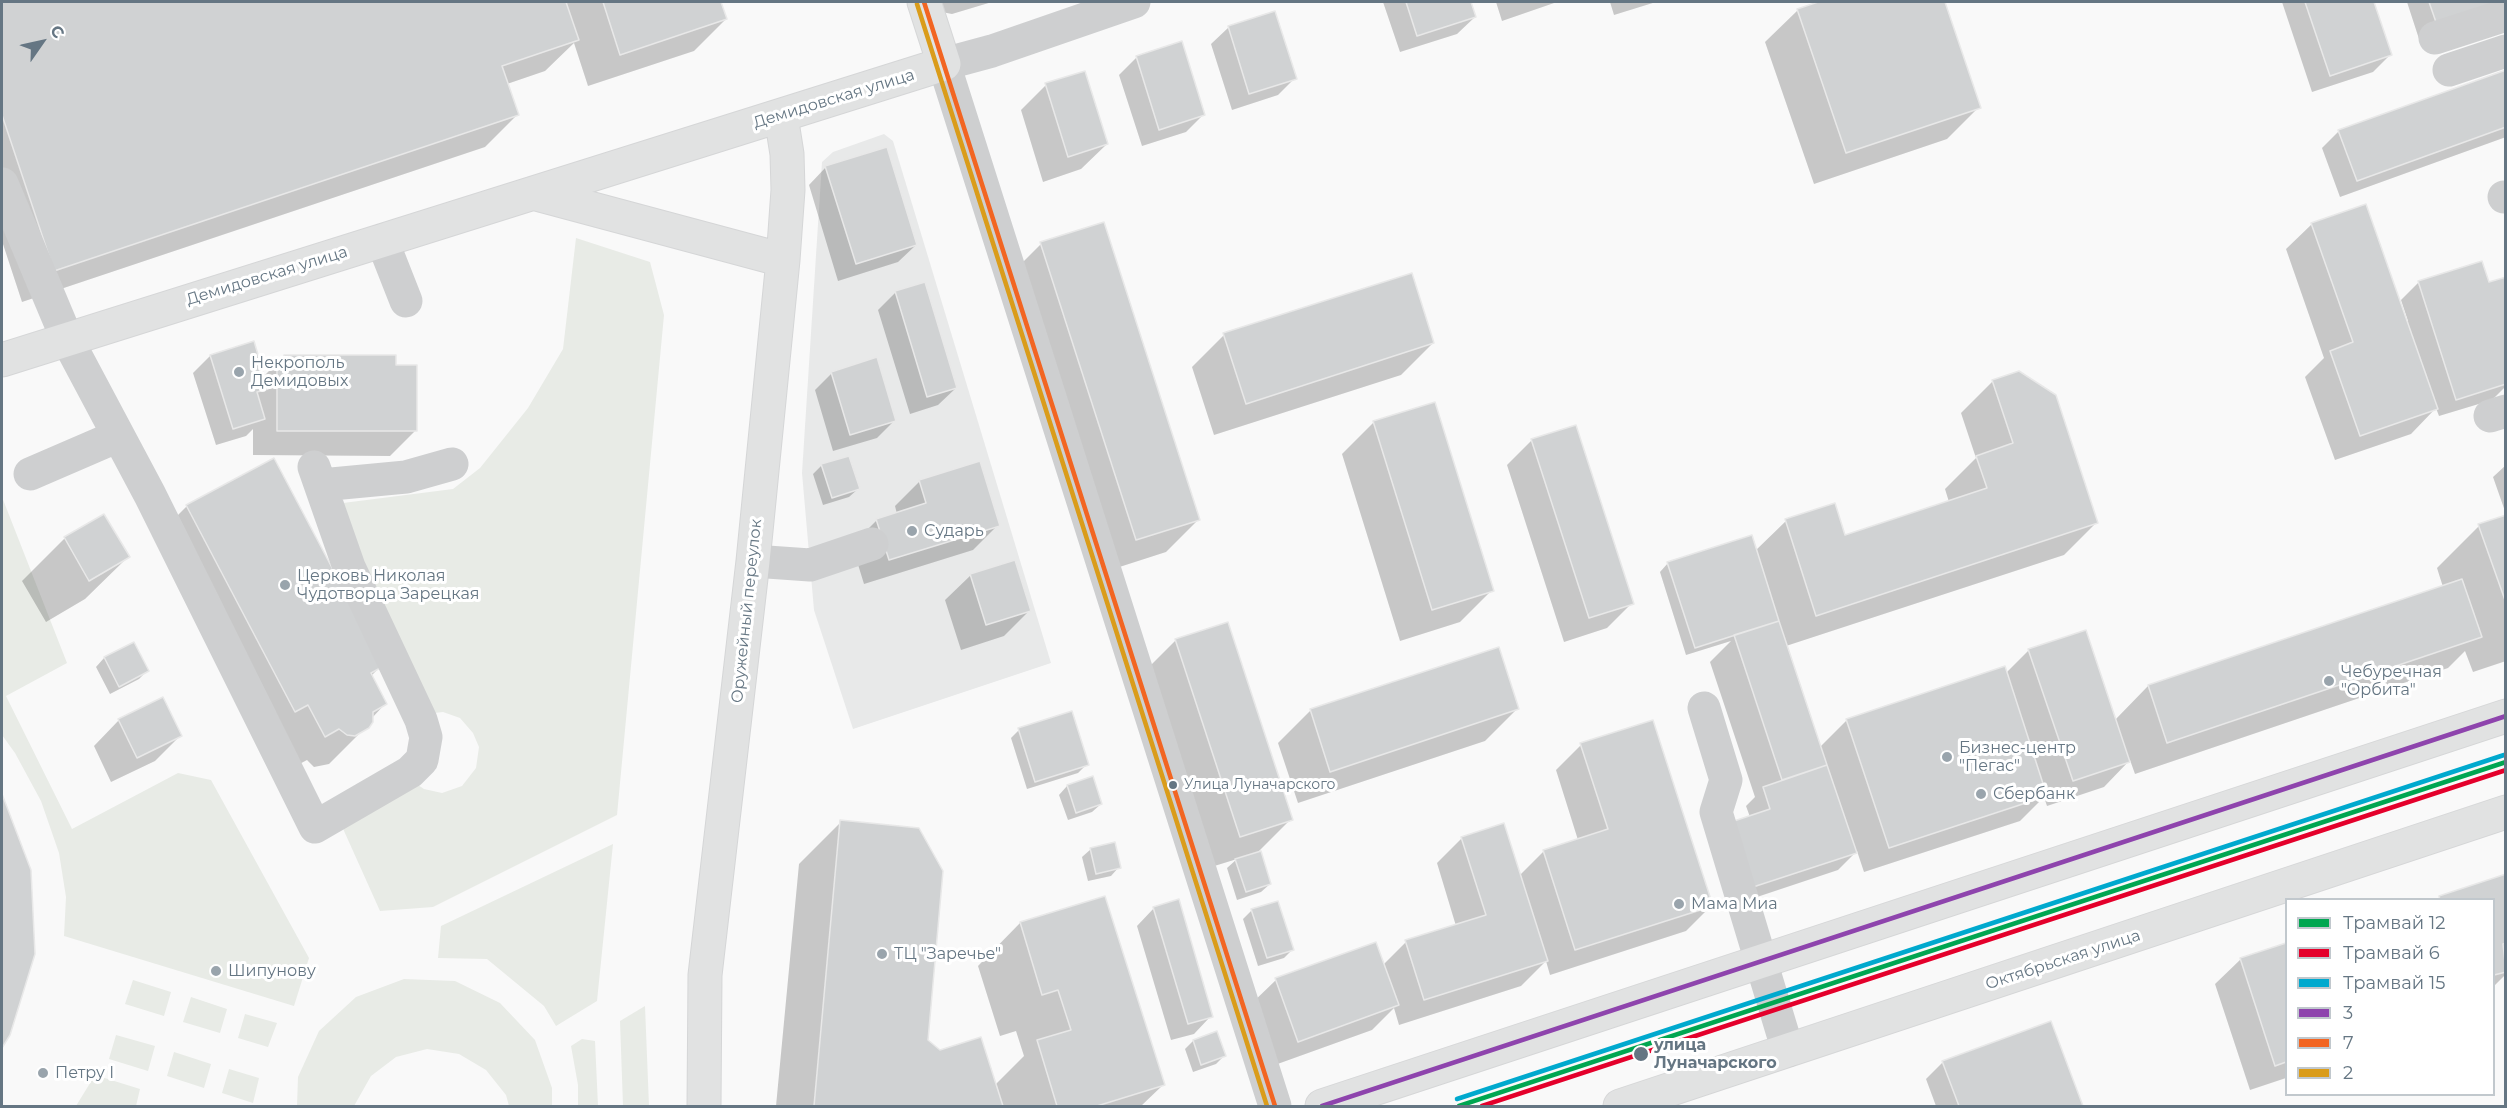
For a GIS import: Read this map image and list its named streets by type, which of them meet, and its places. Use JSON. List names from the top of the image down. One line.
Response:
{"streets":{"main road":["Демидовская улица","Оружейный переулок","Октябрьская улица"]},"crossings":[["Демидовская улица","Оружейный переулок"]],"places":["Некрополь Демидовых","Сударь","Церковь Николая Чудотворца Зарецкая","Чебуречная \"Орбита\"","Бизнес-центр \"Пегас\"","Улица Луначарского","Сбербанк","Мама Миа","ТЦ \"Заречье\"","Шипунову","улица Луначарского","Петру I"],"lines":["transit line 7","transit line 2","transit line 3","tram line 15","tram line 12","tram line 6"],"legend":["Трамвай 12","Трамвай 6","Трамвай 15","3","7","2"],"north":"top right"}
